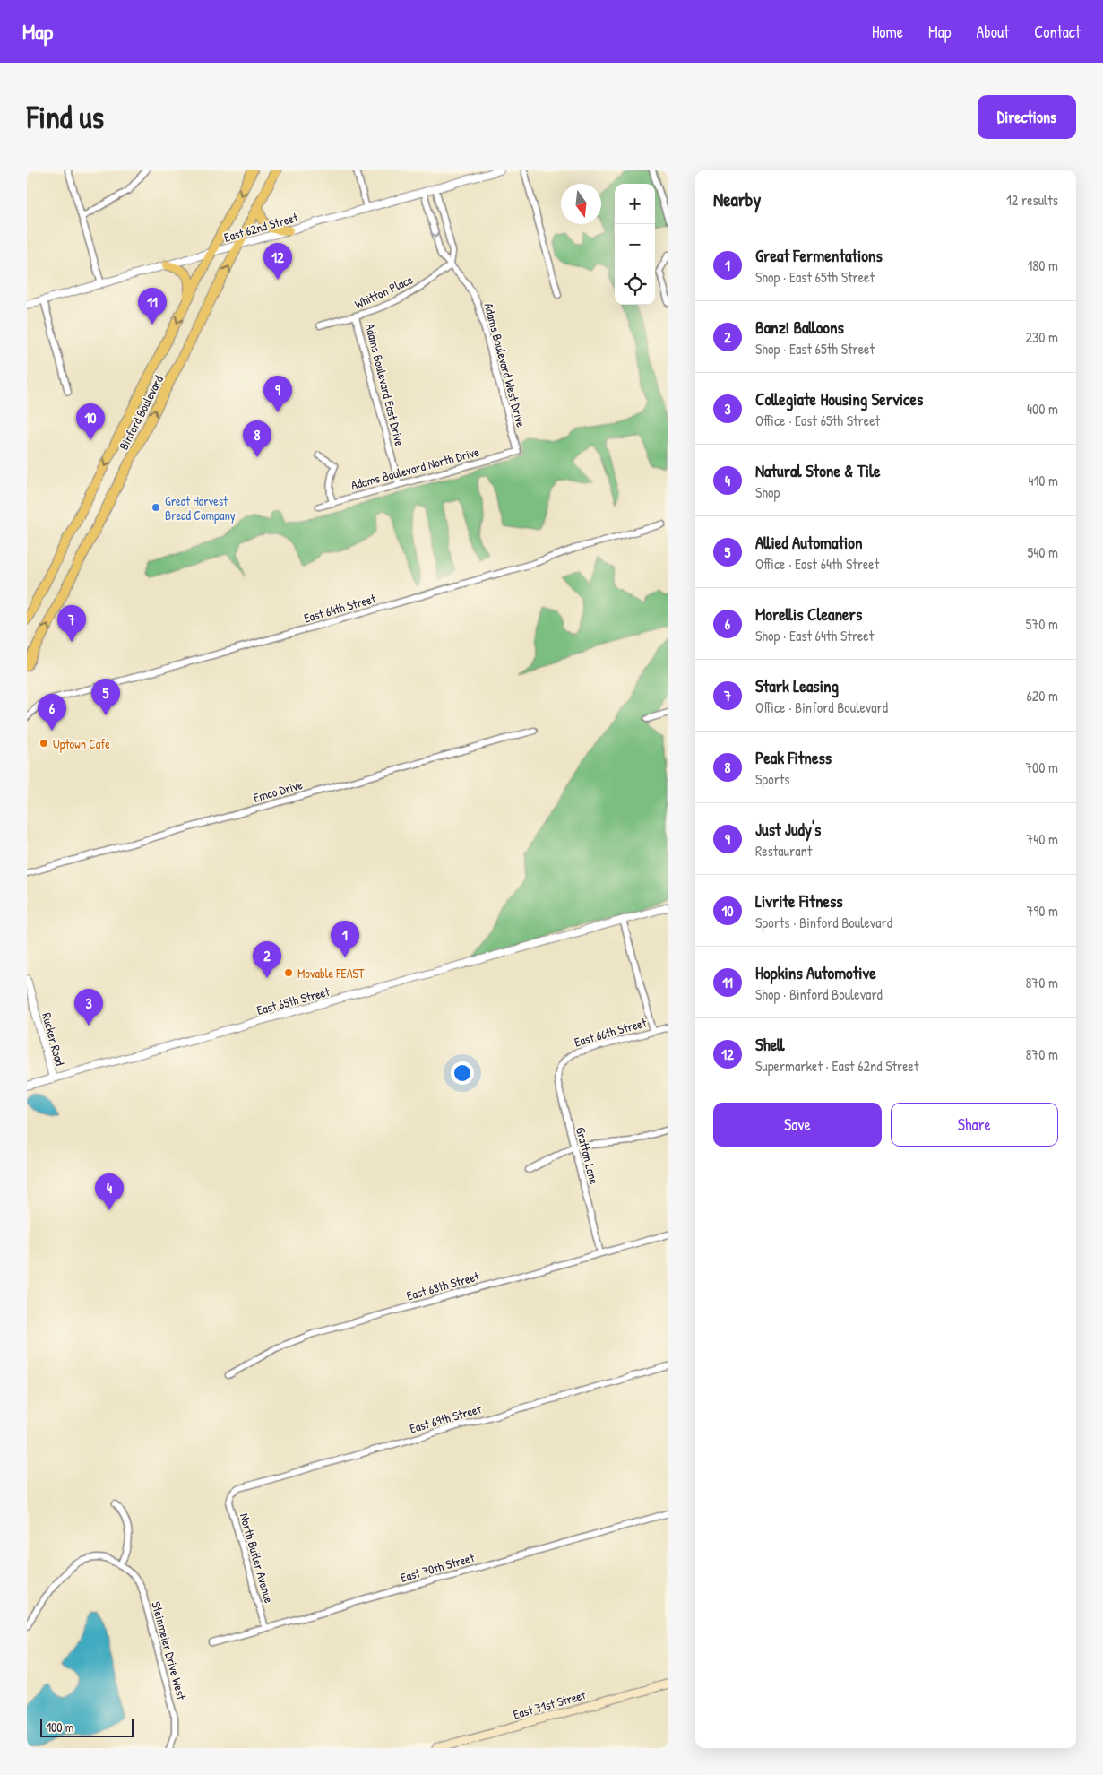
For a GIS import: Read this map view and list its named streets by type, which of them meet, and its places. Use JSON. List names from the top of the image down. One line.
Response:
{"streets":{"main road":["Binford Boulevard","East 71st Street"],"street":["East 62nd Street","Whitton Place","Adams Boulevard West Drive","Adams Boulevard East Drive","Adams Boulevard North Drive","East 64th Street","Emco Drive","East 65th Street","East 66th Street","Rucker Road","Grattan Lane","East 68th Street","East 69th Street","North Butler Avenue","East 70th Street","Steinmeier Drive West"]},"crossings":[["East 62nd Street","Adams Boulevard West Drive"],["East 62nd Street","Binford Boulevard"],["Whitton Place","Adams Boulevard West Drive"],["Whitton Place","Adams Boulevard East Drive"],["Adams Boulevard West Drive","Adams Boulevard North Drive"],["Adams Boulevard East Drive","Adams Boulevard North Drive"],["East 65th Street","Rucker Road"],["East 66th Street","Grattan Lane"],["Grattan Lane","East 68th Street"],["East 69th Street","North Butler Avenue"],["North Butler Avenue","East 70th Street"]],"places":["Great Harvest Bread Company","Uptown Cafe","Movable FEAST"],"scale_bar":"100 m","north":"bottom","page":{"header":"Map","nav":["Home","Map","About","Contact"],"buttons":["Directions",["Save","Share"]],"title":"Find us","heading":["Nearby","12 results"],"map_buttons":["+","−"],"list":[{"mark":"1","name":"Great Fermentations","note":"Shop · East 65th Street","value":"180 m"},{"mark":"2","name":"Banzi Balloons","note":"Shop · East 65th Street","value":"230 m"},{"mark":"3","name":"Collegiate Housing Services","note":"Office · East 65th Street","value":"400 m"},{"mark":"4","name":"Natural Stone & Tile","note":"Shop","value":"410 m"},{"mark":"5","name":"Allied Automation","note":"Office · East 64th Street","value":"540 m"},{"mark":"6","name":"Morellis Cleaners","note":"Shop · East 64th Street","value":"570 m"},{"mark":"7","name":"Stark Leasing","note":"Office · Binford Boulevard","value":"620 m"},{"mark":"8","name":"Peak Fitness","note":"Sports","value":"700 m"},{"mark":"9","name":"Just Judy's","note":"Restaurant","value":"740 m"},{"mark":"10","name":"Livrite Fitness","note":"Sports · Binford Boulevard","value":"790 m"},{"mark":"11","name":"Hopkins Automotive","note":"Shop · Binford Boulevard","value":"870 m"},{"mark":"12","name":"Shell","note":"Supermarket · East 62nd Street","value":"870 m"}],"pins":["12","11","9","10","8","7","5","6","1","2","3","4"],"scale":"100 m"}}
